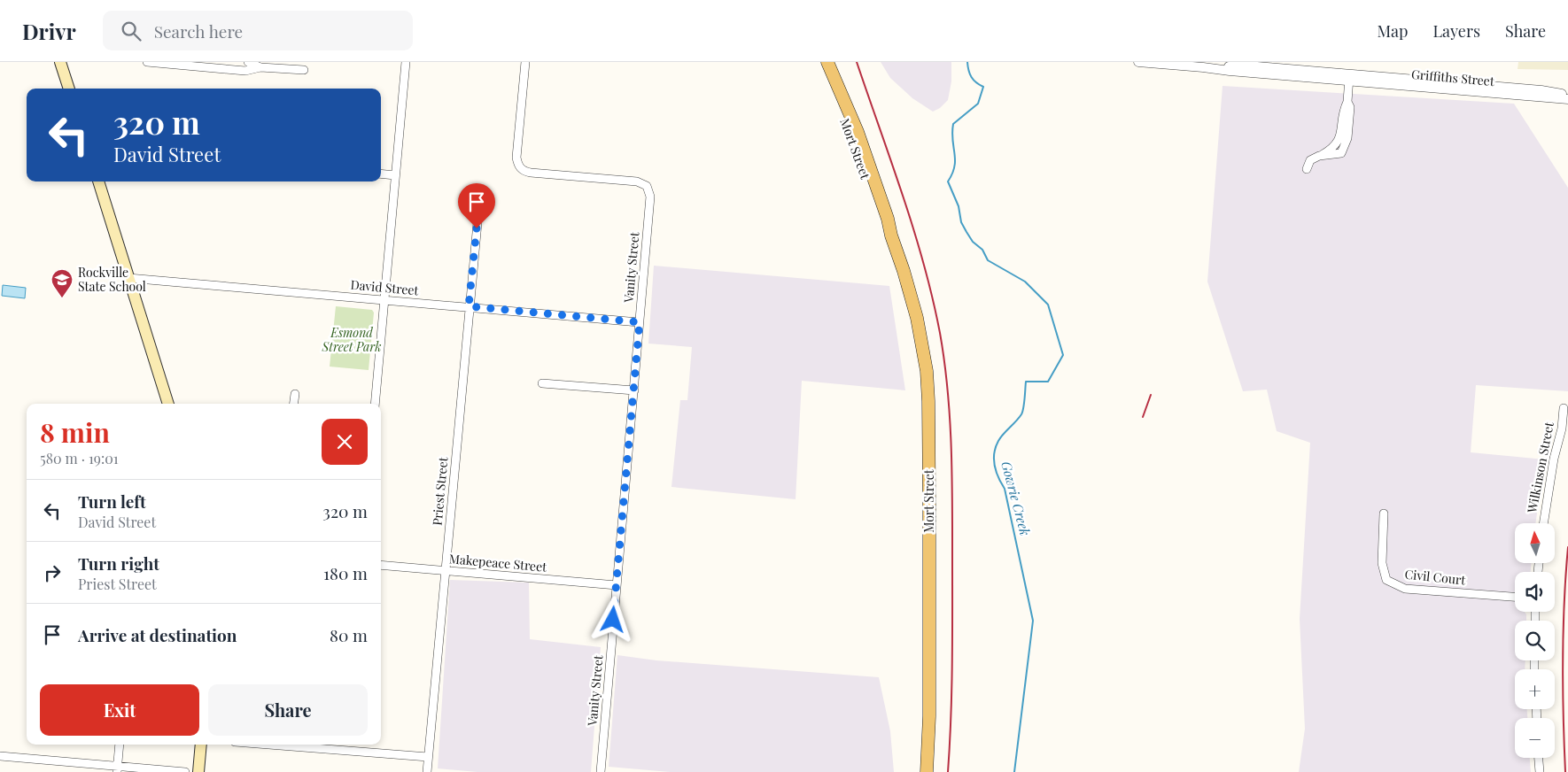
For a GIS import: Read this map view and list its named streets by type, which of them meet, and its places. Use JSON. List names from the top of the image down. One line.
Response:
{"streets":{"main road":["Mort Street"],"street":["Griffiths Street","Vanity Street","David Street","Wilkinson Street","Priest Street","Makepeace Street","Civil Court"]},"crossings":[["Vanity Street","David Street"],["Vanity Street","Makepeace Street"],["David Street","Priest Street"],["Priest Street","Makepeace Street"]],"water":["Gowrie Creek"],"parks":["Esmond Street Park"],"places":{"school or university":["Rockville State School"]},"north":"top","page":{"header":"Drivr","search":"Search here","nav":["Map","Layers","Share"],"turn":["320 m","David Street"],"heading":["8 min","580 m · 19:01"],"list":[{"name":"Turn left","note":"David Street","value":"320 m"},{"name":"Turn right","note":"Priest Street","value":"180 m"},{"name":"Arrive at destination","value":"80 m"}],"map_buttons":["+","−"],"buttons":["Exit","Share"]}}
